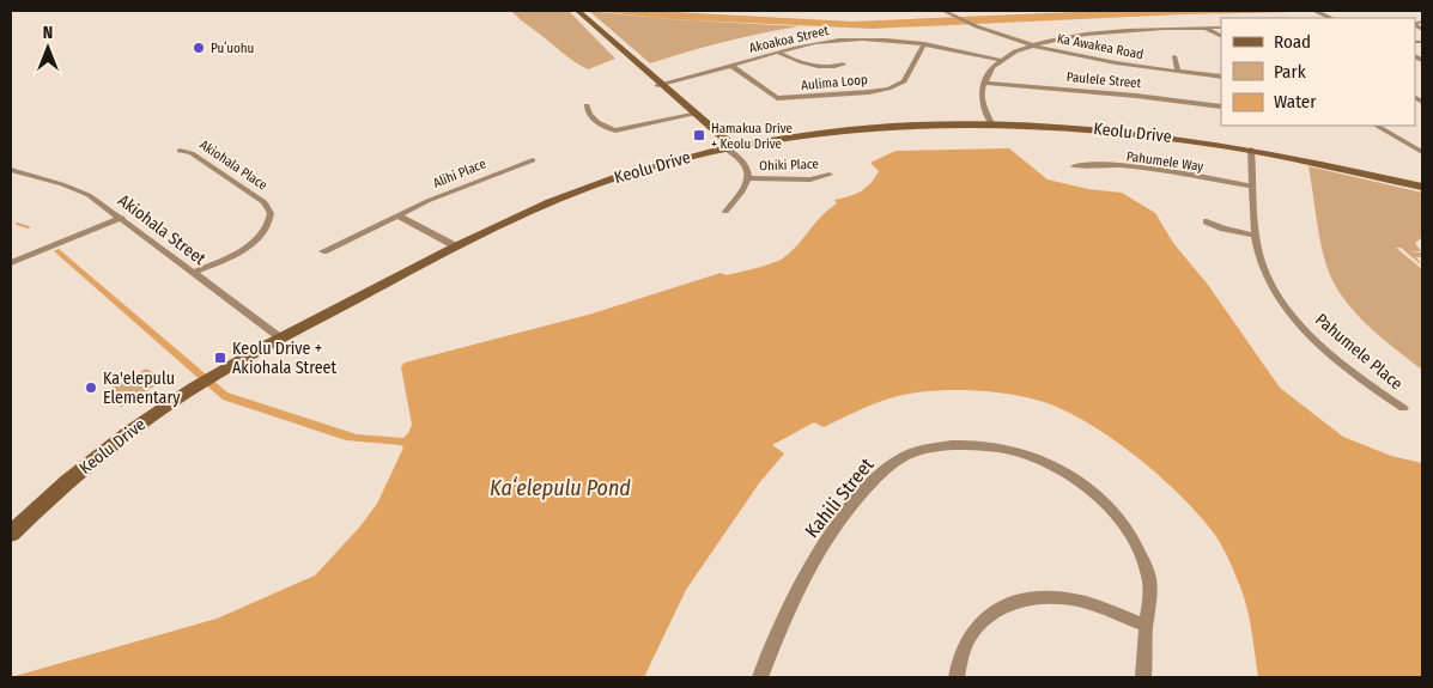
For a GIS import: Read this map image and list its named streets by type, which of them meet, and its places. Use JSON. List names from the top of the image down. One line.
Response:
{"streets":{"main road":["Keolu Drive"],"street":["Akoakoa Street","Ka Awakea Road","Paulele Street","Aulima Loop","Pahumele Way","Akiohala Place","Ohiki Place","Alihi Place","Akiohala Street","Pahumele Place","Kahili Street"]},"crossings":[["Akoakoa Street","Aulima Loop"],["Keolu Drive","Akiohala Street"],["Keolu Drive","Pahumele Place"],["Pahumele Way","Pahumele Place"],["Akiohala Place","Akiohala Street"]],"water":["Kaʻelepulu Pond"],"places":{"other":["Puʻuohu","Ka'elepulu Elementary"],"transit":["Hamakua Drive + Keolu Drive","Keolu Drive + Akiohala Street"]},"legend":["Road","Park","Water"],"north":"top"}
